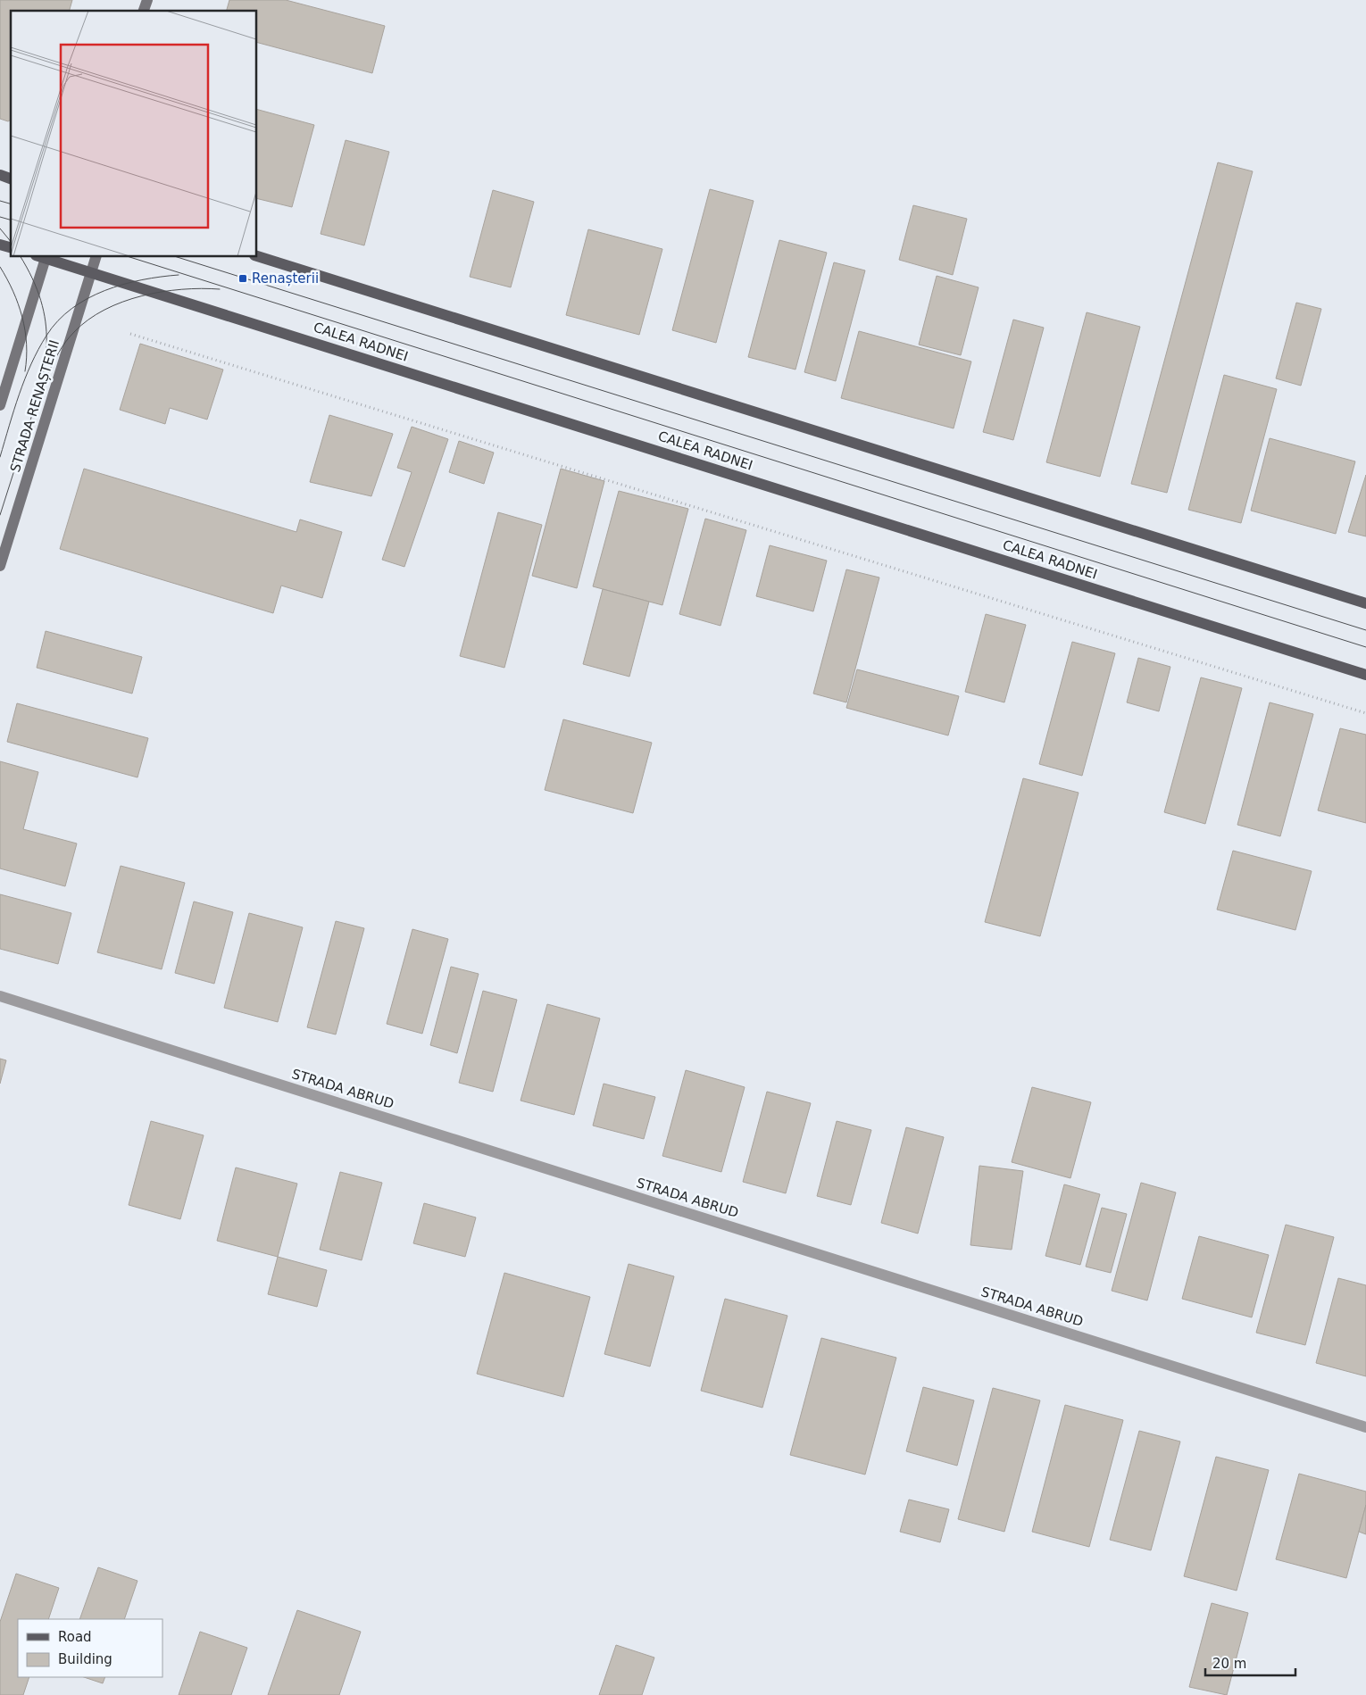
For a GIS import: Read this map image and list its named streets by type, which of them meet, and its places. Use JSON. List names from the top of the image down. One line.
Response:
{"streets":{"main road":["CALEA RADNEI"],"street":["STRADA RENAȘTERII","STRADA ABRUD"]},"crossings":[["CALEA RADNEI","STRADA RENAȘTERII"]],"places":{"transit":["Renașterii"]},"legend":["Road","Building"],"scale_bar":"20 m"}
